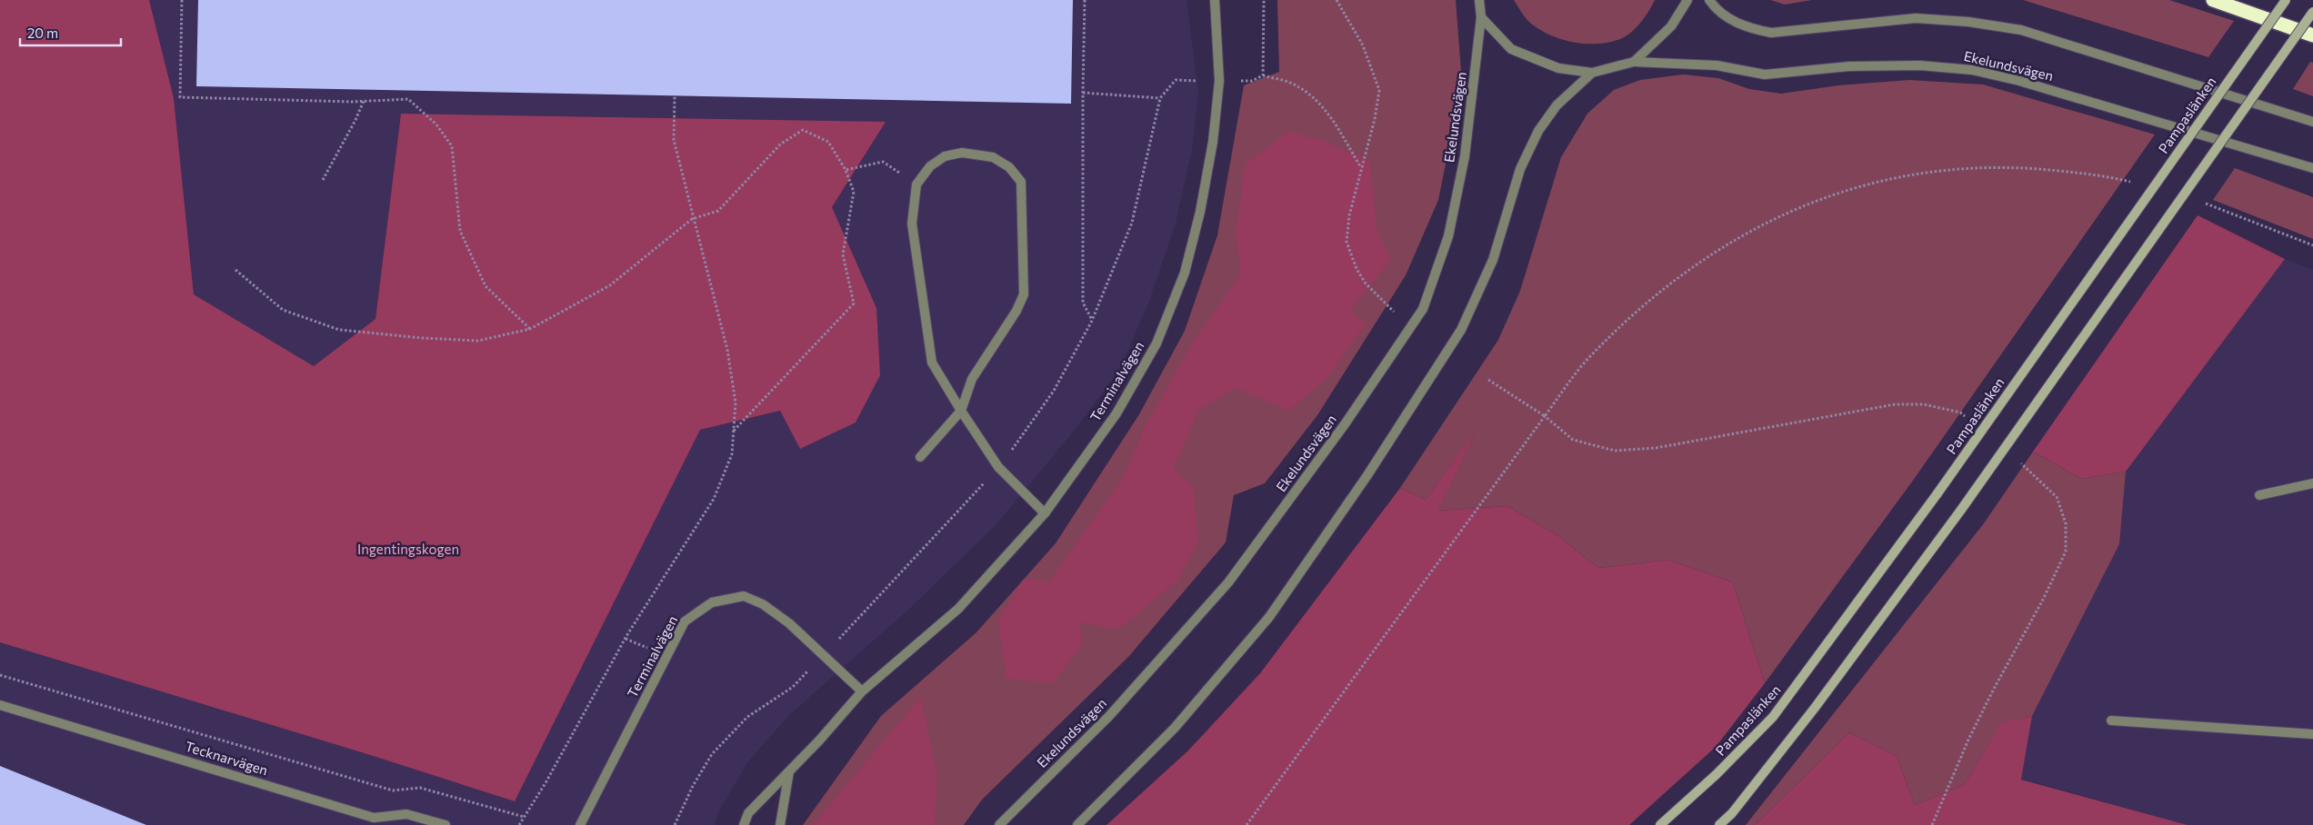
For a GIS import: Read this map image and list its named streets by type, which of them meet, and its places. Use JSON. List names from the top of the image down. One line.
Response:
{"streets":{"main road":["Pampaslänken"],"street":["Ekelundsvägen","Terminalvägen","Tecknarvägen"]},"parks":["Ingentingskogen"],"scale_bar":"20 m"}
